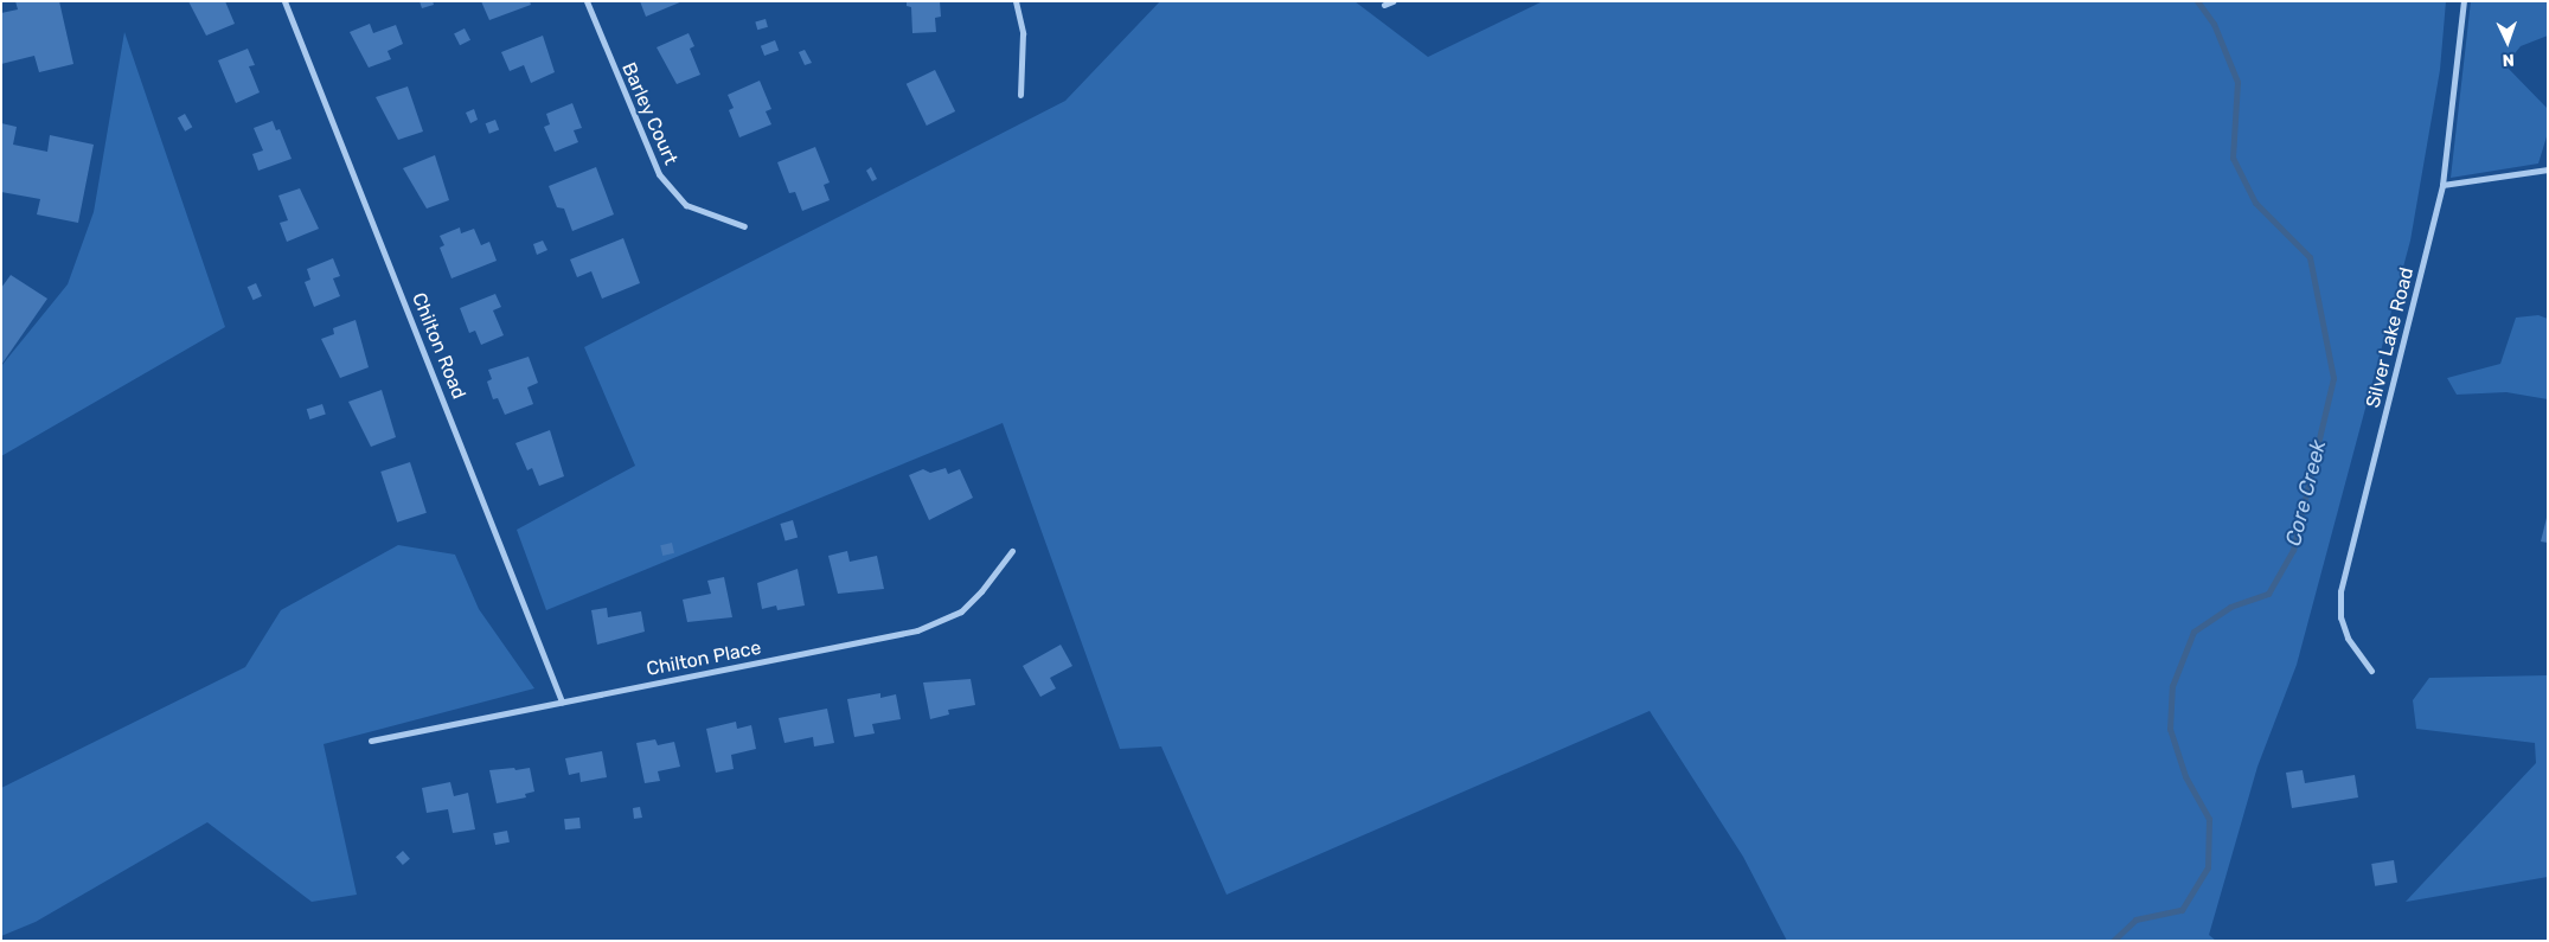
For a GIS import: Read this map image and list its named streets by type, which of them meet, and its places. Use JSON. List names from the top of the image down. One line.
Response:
{"streets":{"street":["Barley Court","Silver Lake Road","Chilton Road","Chilton Place"]},"crossings":[["Chilton Road","Chilton Place"]],"water":["Core Creek"],"north":"bottom"}
